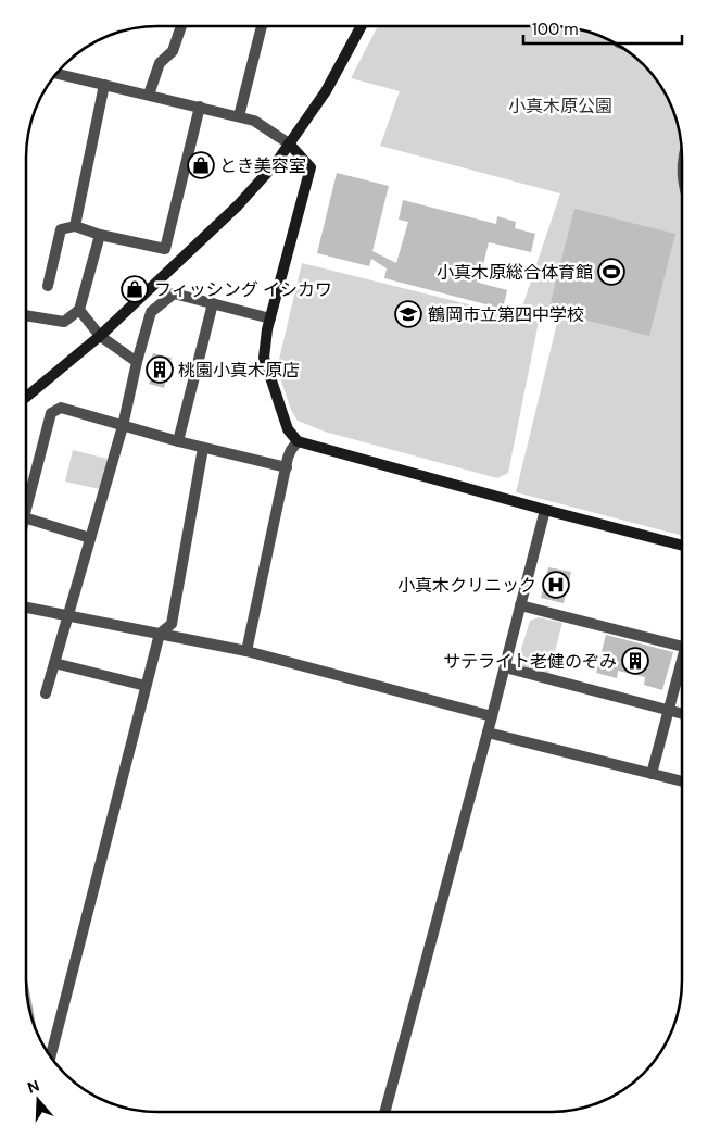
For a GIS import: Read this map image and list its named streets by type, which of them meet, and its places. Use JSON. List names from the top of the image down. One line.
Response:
{"parks":["小真木原公園"],"places":{"shop":["とき美容室","フィッシング イシカワ"],"sports":["小真木原総合体育館"],"school or university":["鶴岡市立第四中学校"],"building":["桃園小真木原店","サテライト老健のぞみ"],"hospital":["小真木クリニック"]},"scale_bar":"100 m","north":"top"}
